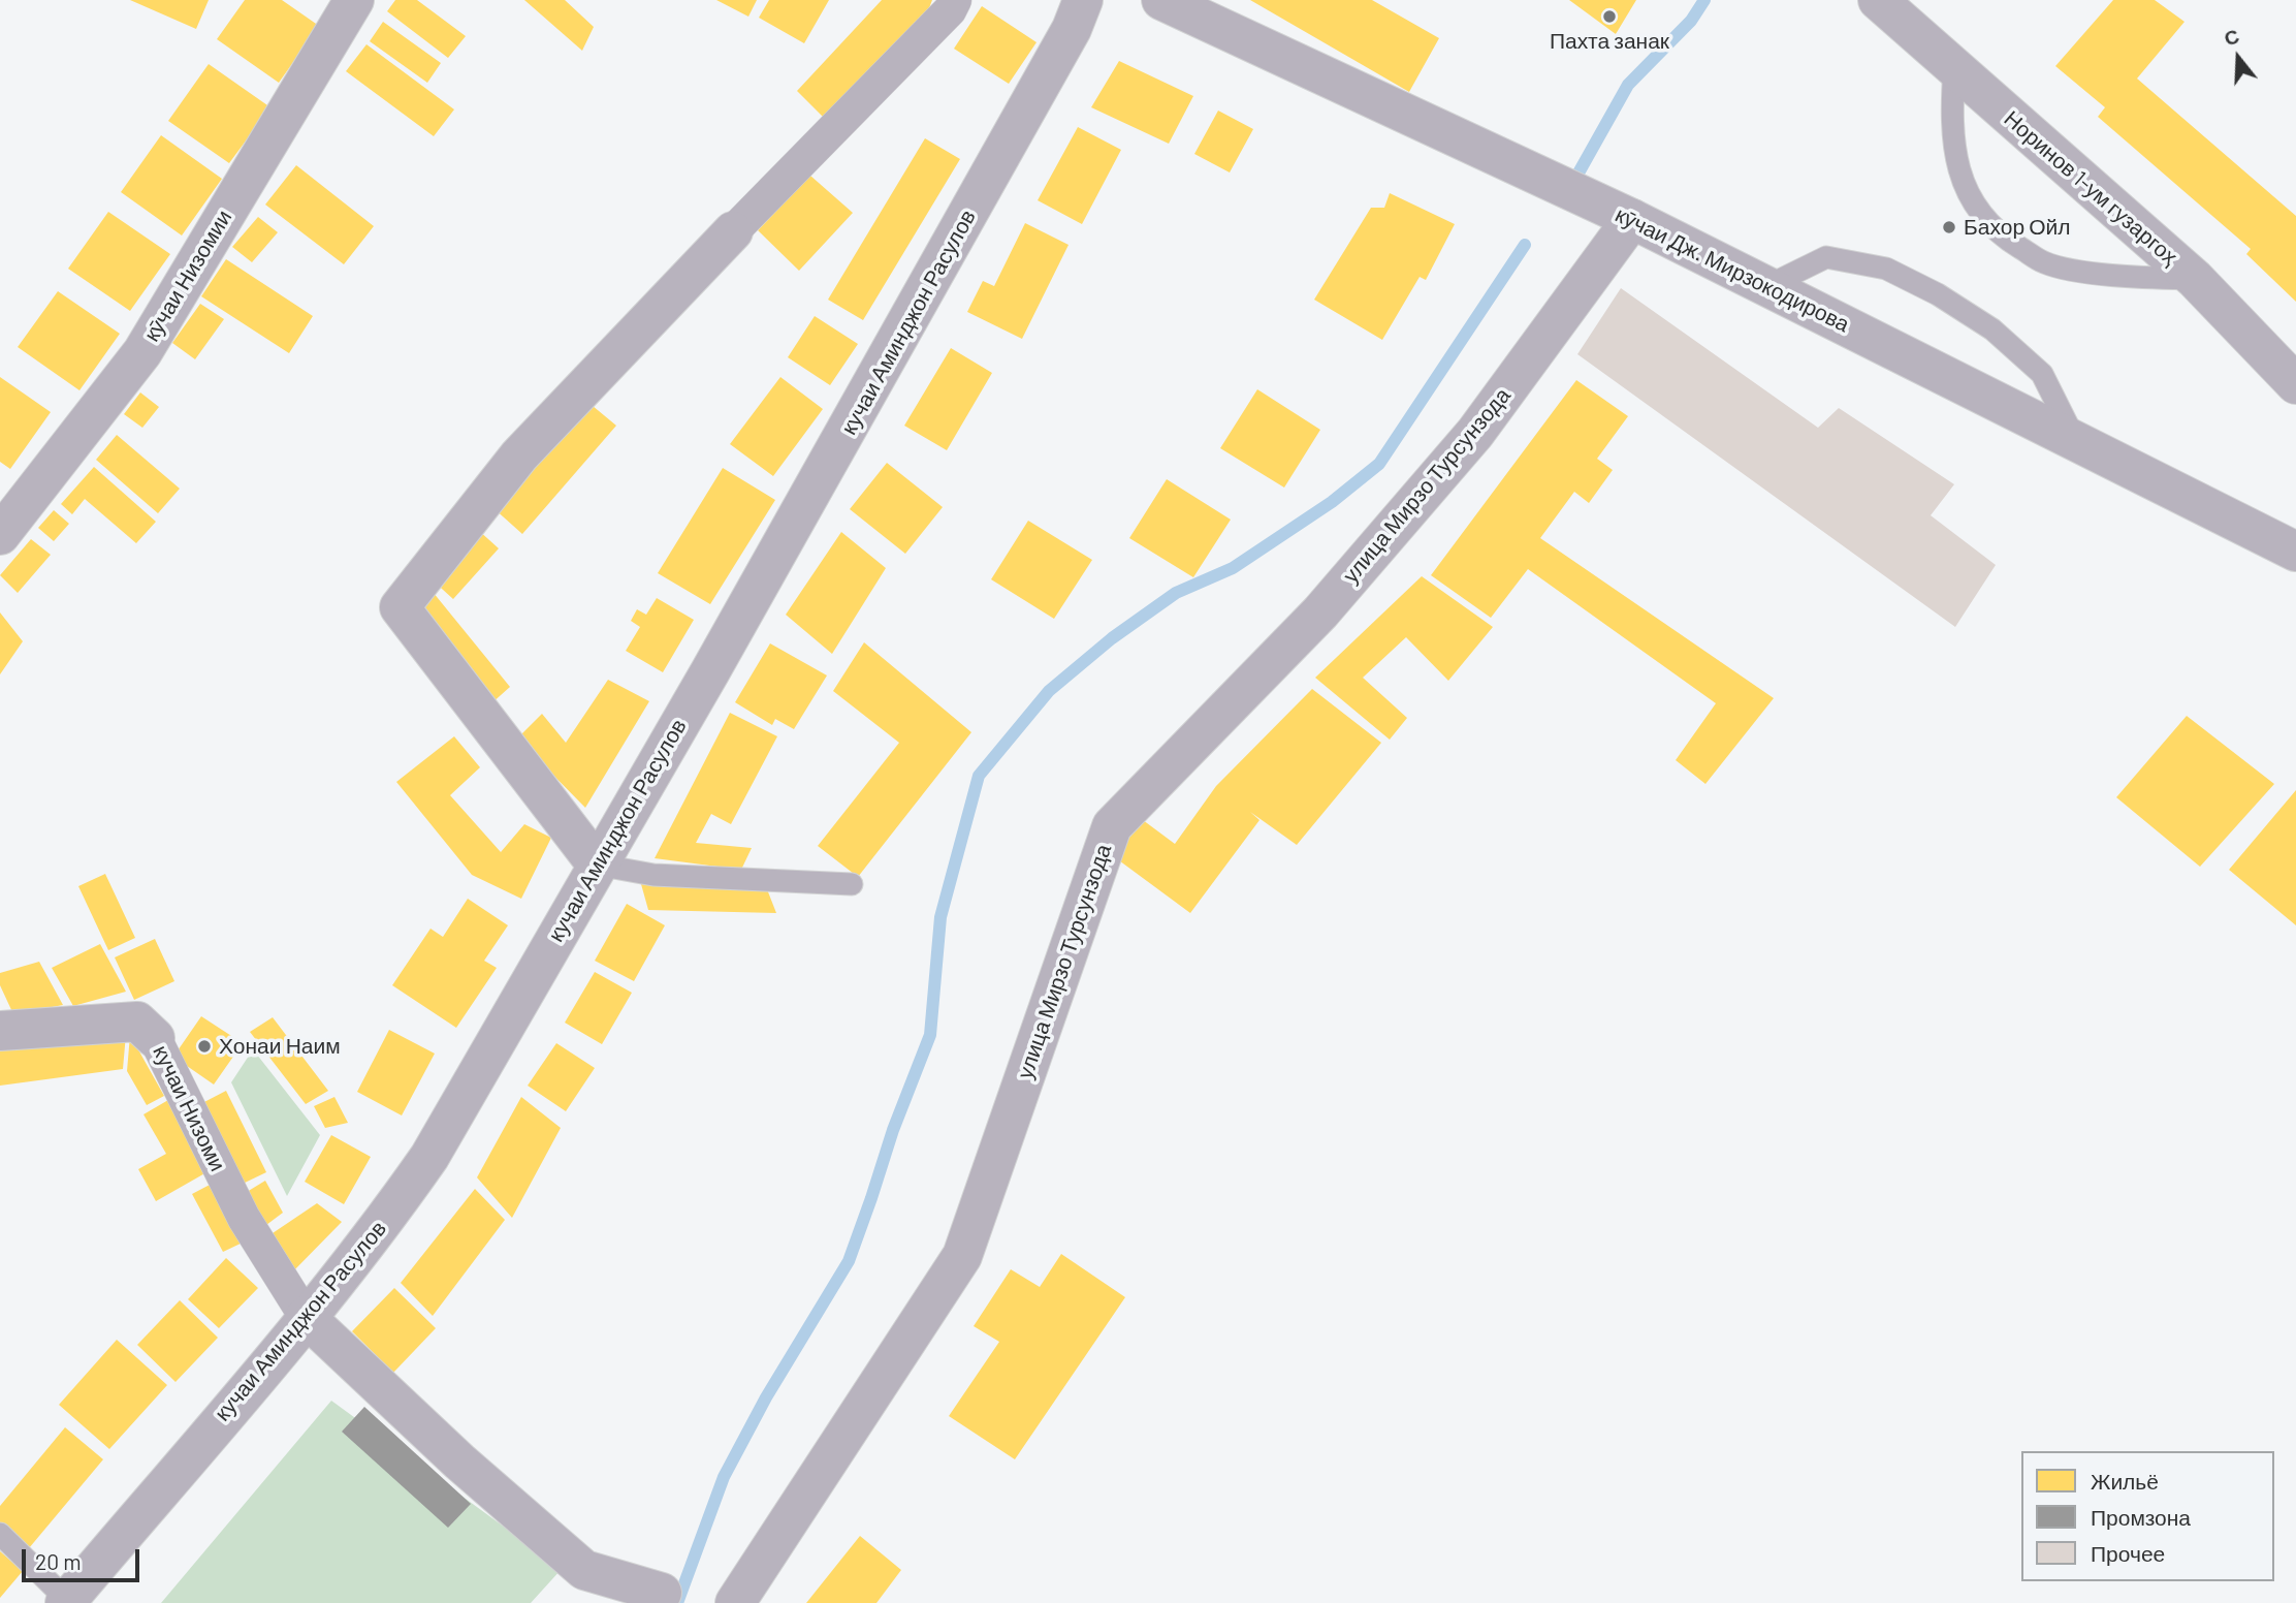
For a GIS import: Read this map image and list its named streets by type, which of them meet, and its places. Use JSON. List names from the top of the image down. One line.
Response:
{"streets":{"street":["Норинов 1-ум гузаргоҳ","кӯчаи Дж. Мирзокодирова","кӯчаи Низомии","кучаи Аминджон Расулов","улица Мирзо Турсунзода","кучаи Низоми"]},"crossings":[["кӯчаи Дж. Мирзокодирова","улица Мирзо Турсунзода"],["кучаи Аминджон Расулов","кучаи Низоми"]],"places":["Пахта занак","Бахор Ойл","Хонаи Наим"],"legend":["Жильё","Промзона","Прочее"],"scale_bar":"20 m","north":"top"}
